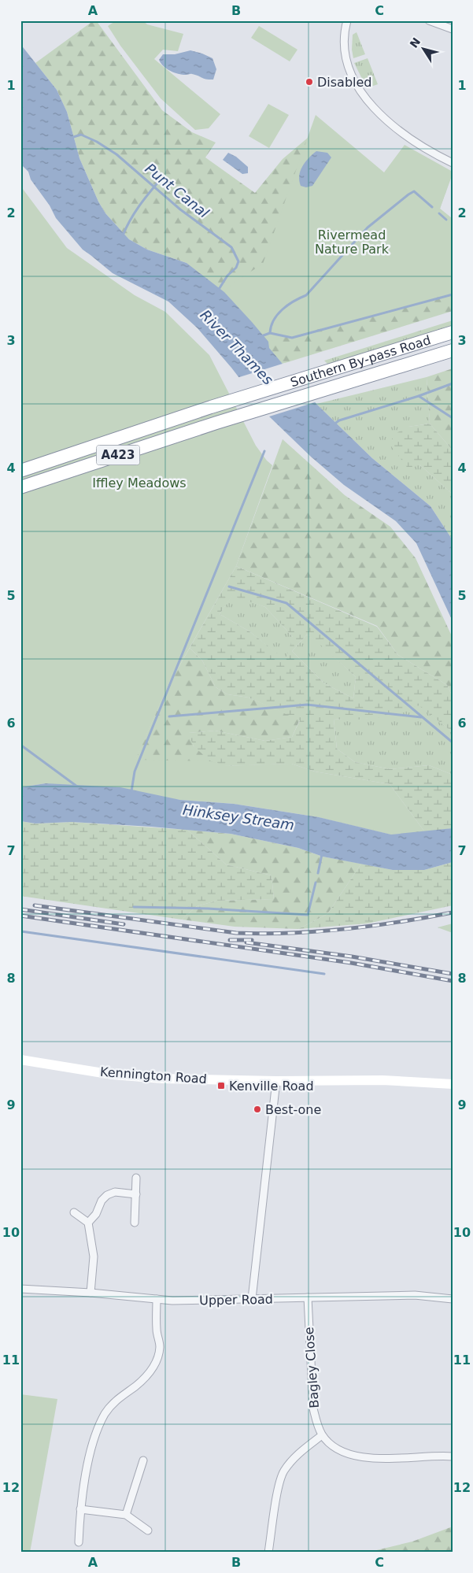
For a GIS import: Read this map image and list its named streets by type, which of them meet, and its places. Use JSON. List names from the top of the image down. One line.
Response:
{"streets":{"highway":["Southern By-pass Road","A423"],"street":["Kennington Road","Upper Road","Bagley Close"]},"crossings":[["Upper Road","Bagley Close"]],"water":["Punt Canal","River Thames","Hinksey Stream"],"parks":["Rivermead Nature Park","Iffley Meadows"],"places":{"other":["Disabled","Best-one"],"transit":["Kenville Road"]},"north":"top left","grid":{"columns":["A","B","C"],"rows":["1","2","3","4","5","6","7","8","9","10","11","12"]}}
